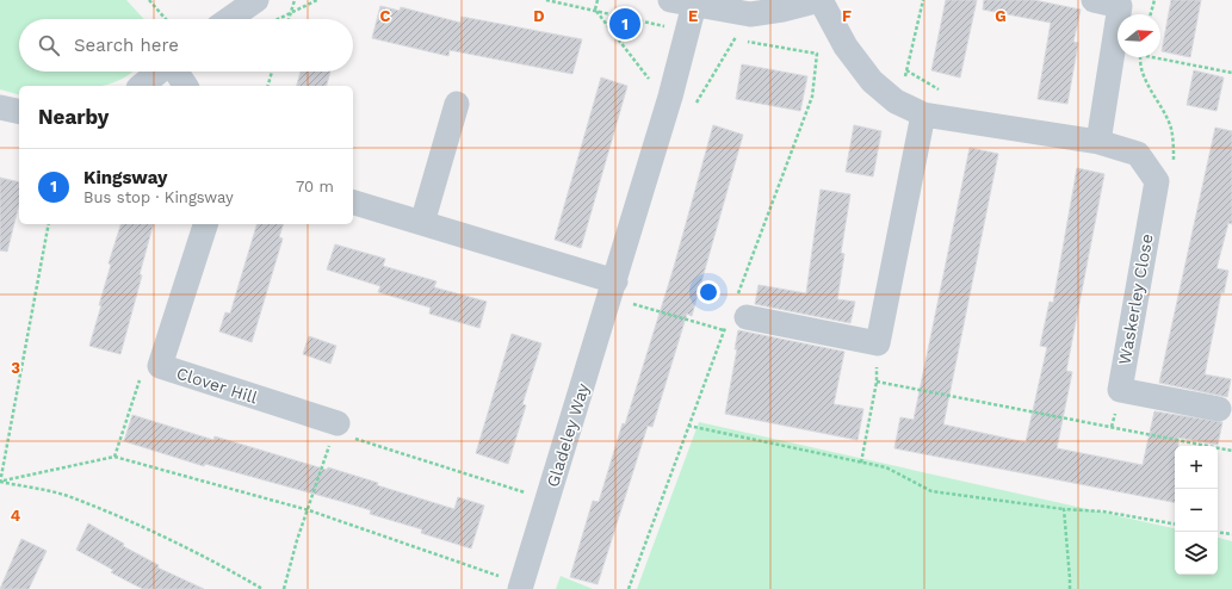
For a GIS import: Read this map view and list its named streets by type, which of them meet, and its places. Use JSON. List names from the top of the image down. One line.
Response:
{"streets":{"street":["Waskerley Close","Clover Hill","Gladeley Way"]},"north":"right","page":{"pins":"1","search":"Search here","heading":"Nearby","list":[{"mark":"1","name":"Kingsway","note":"Bus stop · Kingsway","value":"70 m"}],"map_buttons":["+","−"]},"grid":{"columns":["C","D","E","F","G"],"rows":["3","4"]}}
